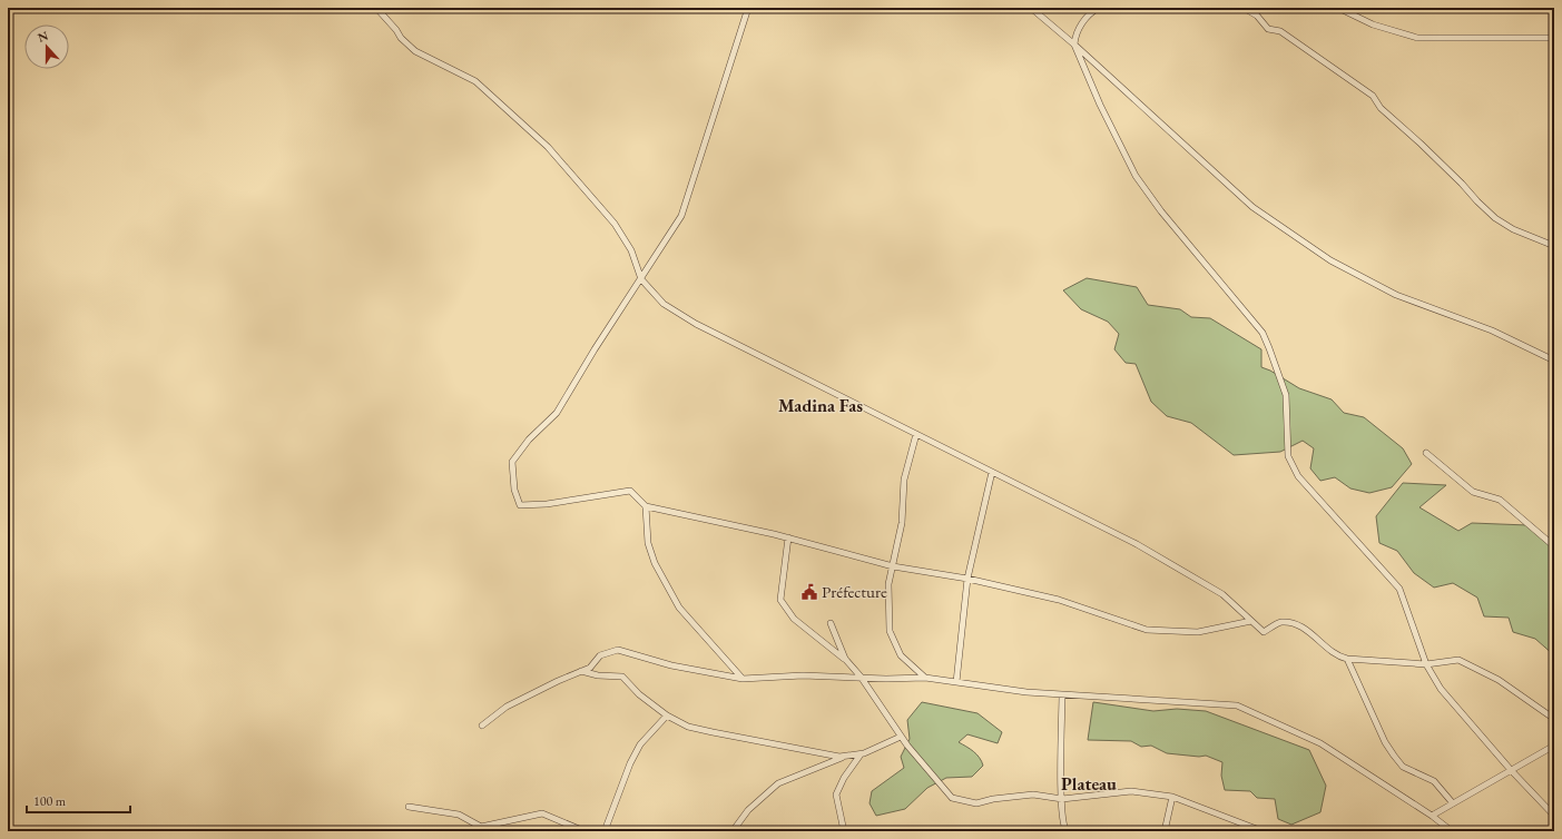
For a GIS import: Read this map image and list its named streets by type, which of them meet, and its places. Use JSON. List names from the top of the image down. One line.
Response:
{"districts":["Madina Fas","Plateau"],"places":{"public building":["Préfecture"]},"scale_bar":"100 m","north":"top"}
